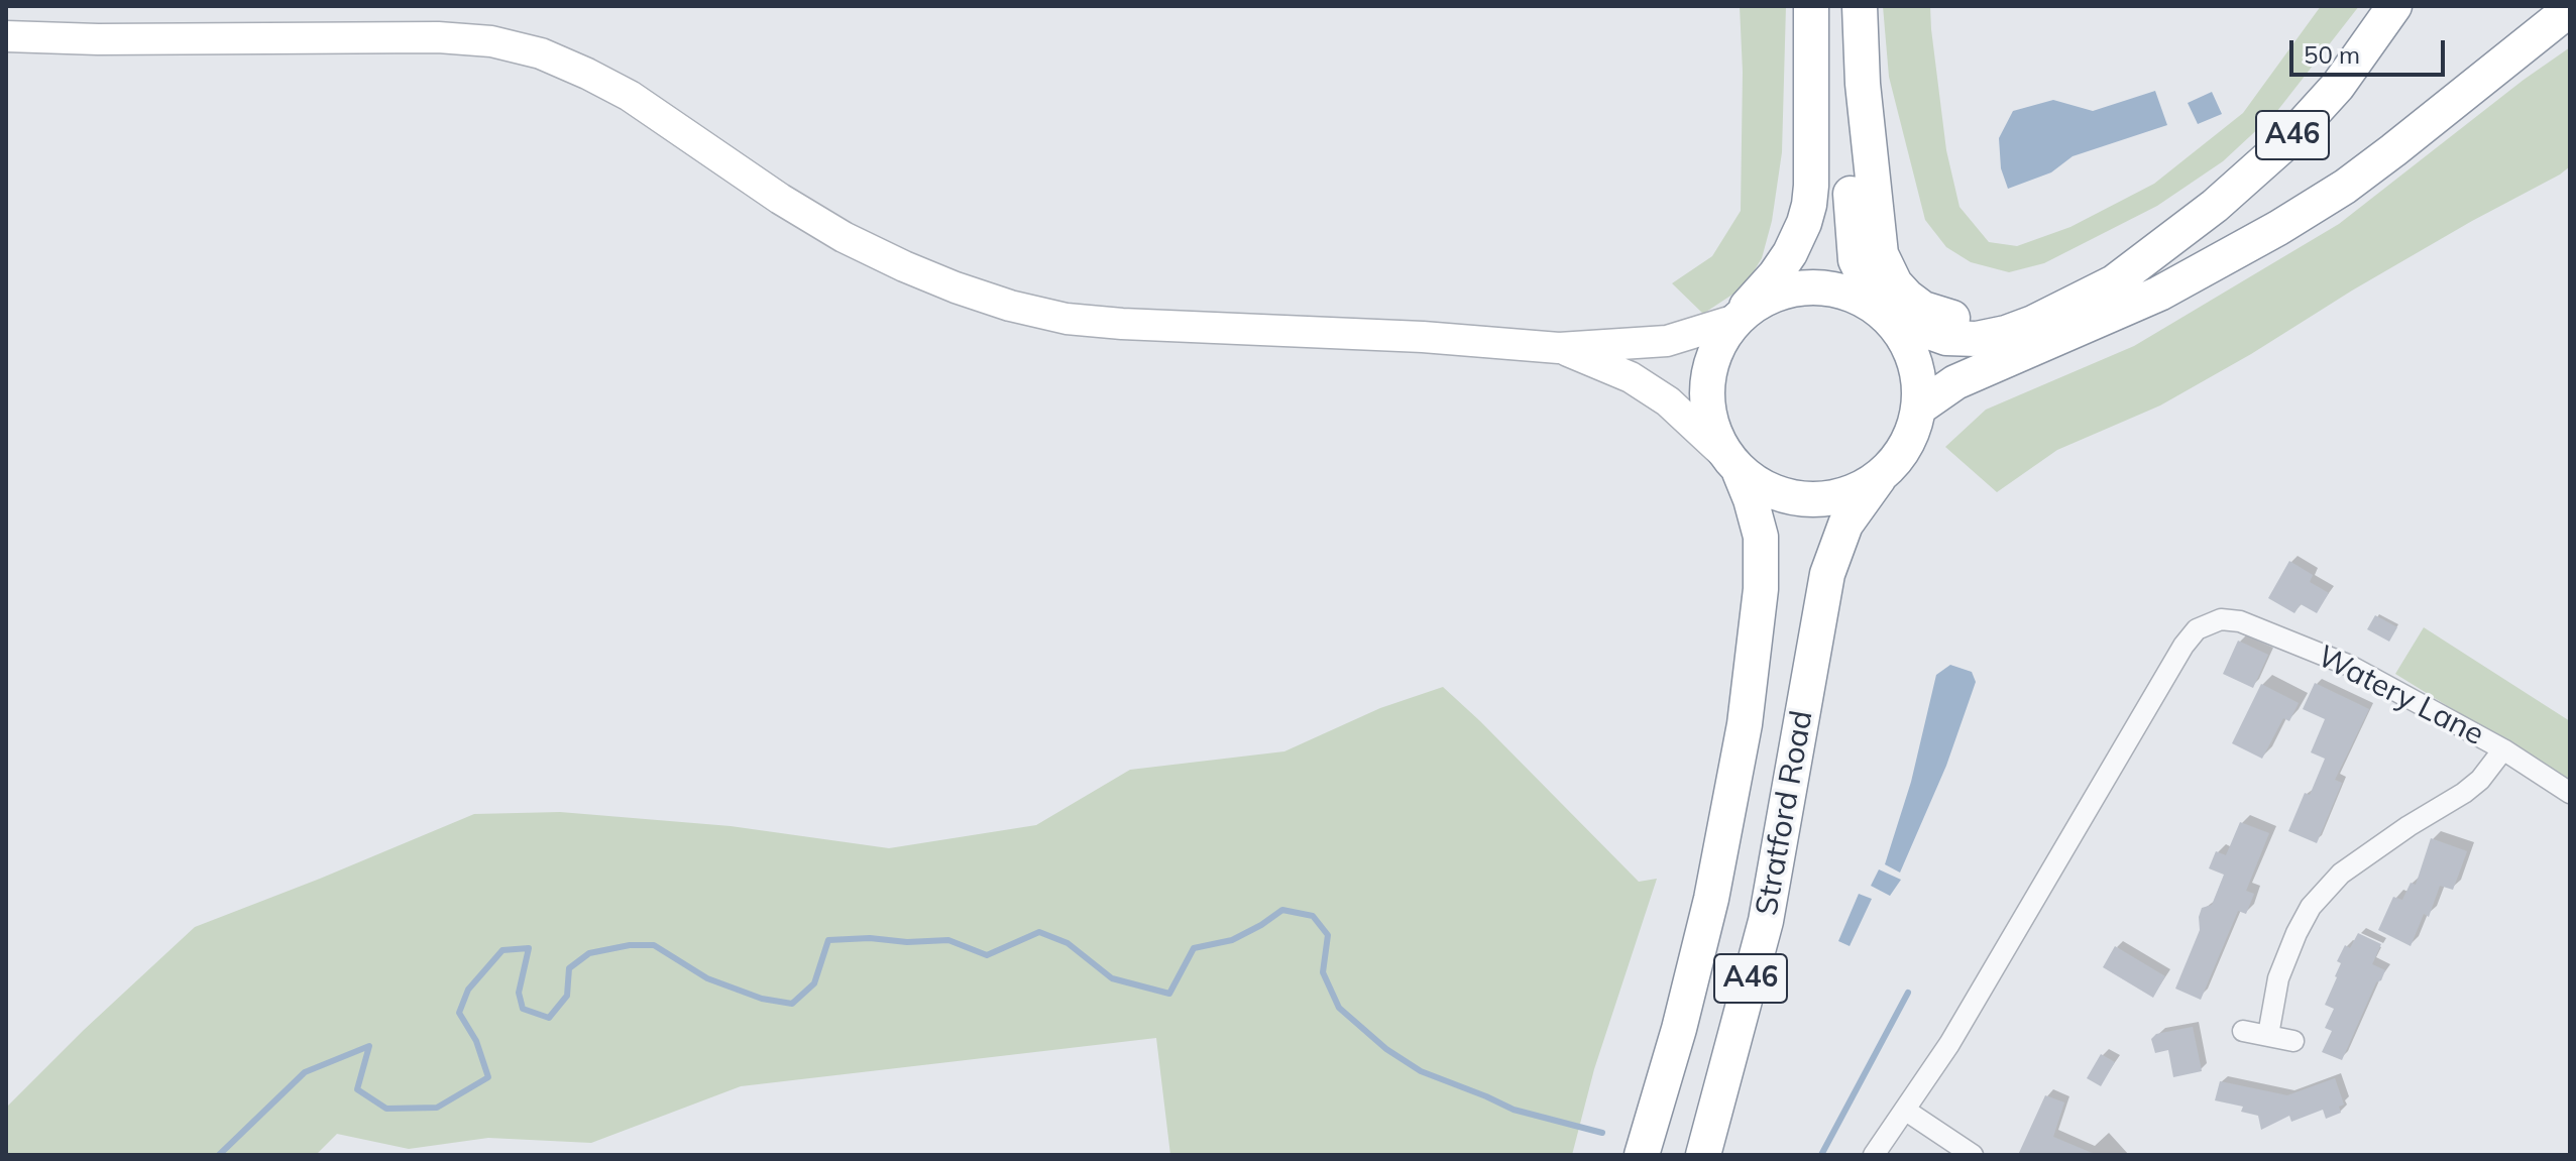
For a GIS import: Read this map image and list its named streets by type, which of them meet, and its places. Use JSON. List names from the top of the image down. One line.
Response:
{"streets":{"highway":["A46","Stratford Road"],"street":["Watery Lane"]},"crossings":[["A46","Stratford Road"]],"scale_bar":"50 m"}
